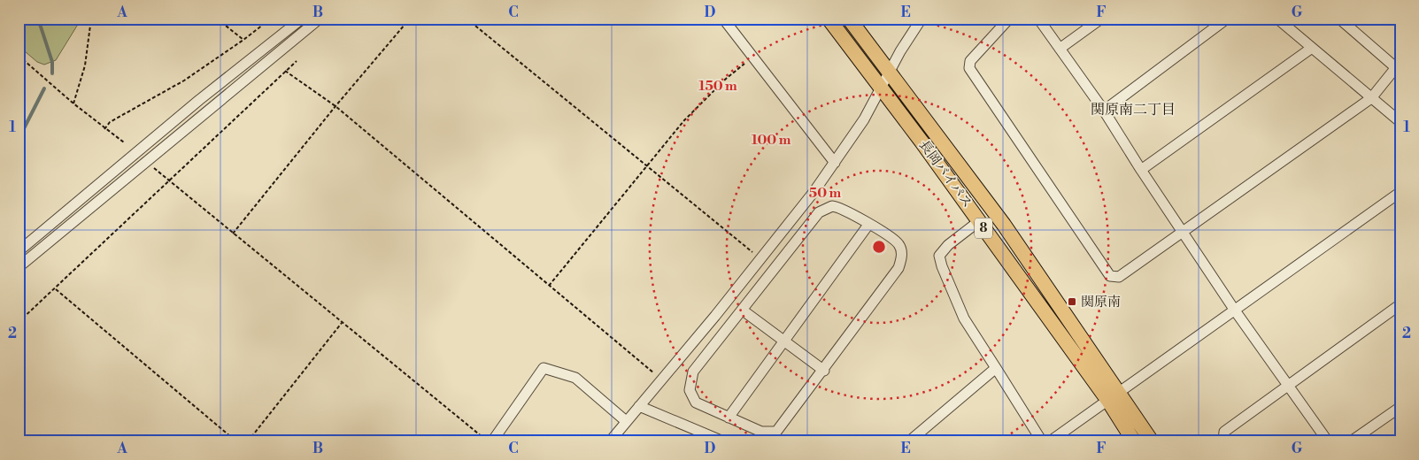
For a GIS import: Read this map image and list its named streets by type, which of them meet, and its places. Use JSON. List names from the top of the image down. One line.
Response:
{"streets":{"highway":["長岡バイパス","8"]},"districts":["関原南二丁目"],"places":{"transit":["関原南"]},"grid":{"columns":["A","B","C","D","E","F","G"],"rows":["1","2"]},"rings":["150 m","100 m","50 m"]}
